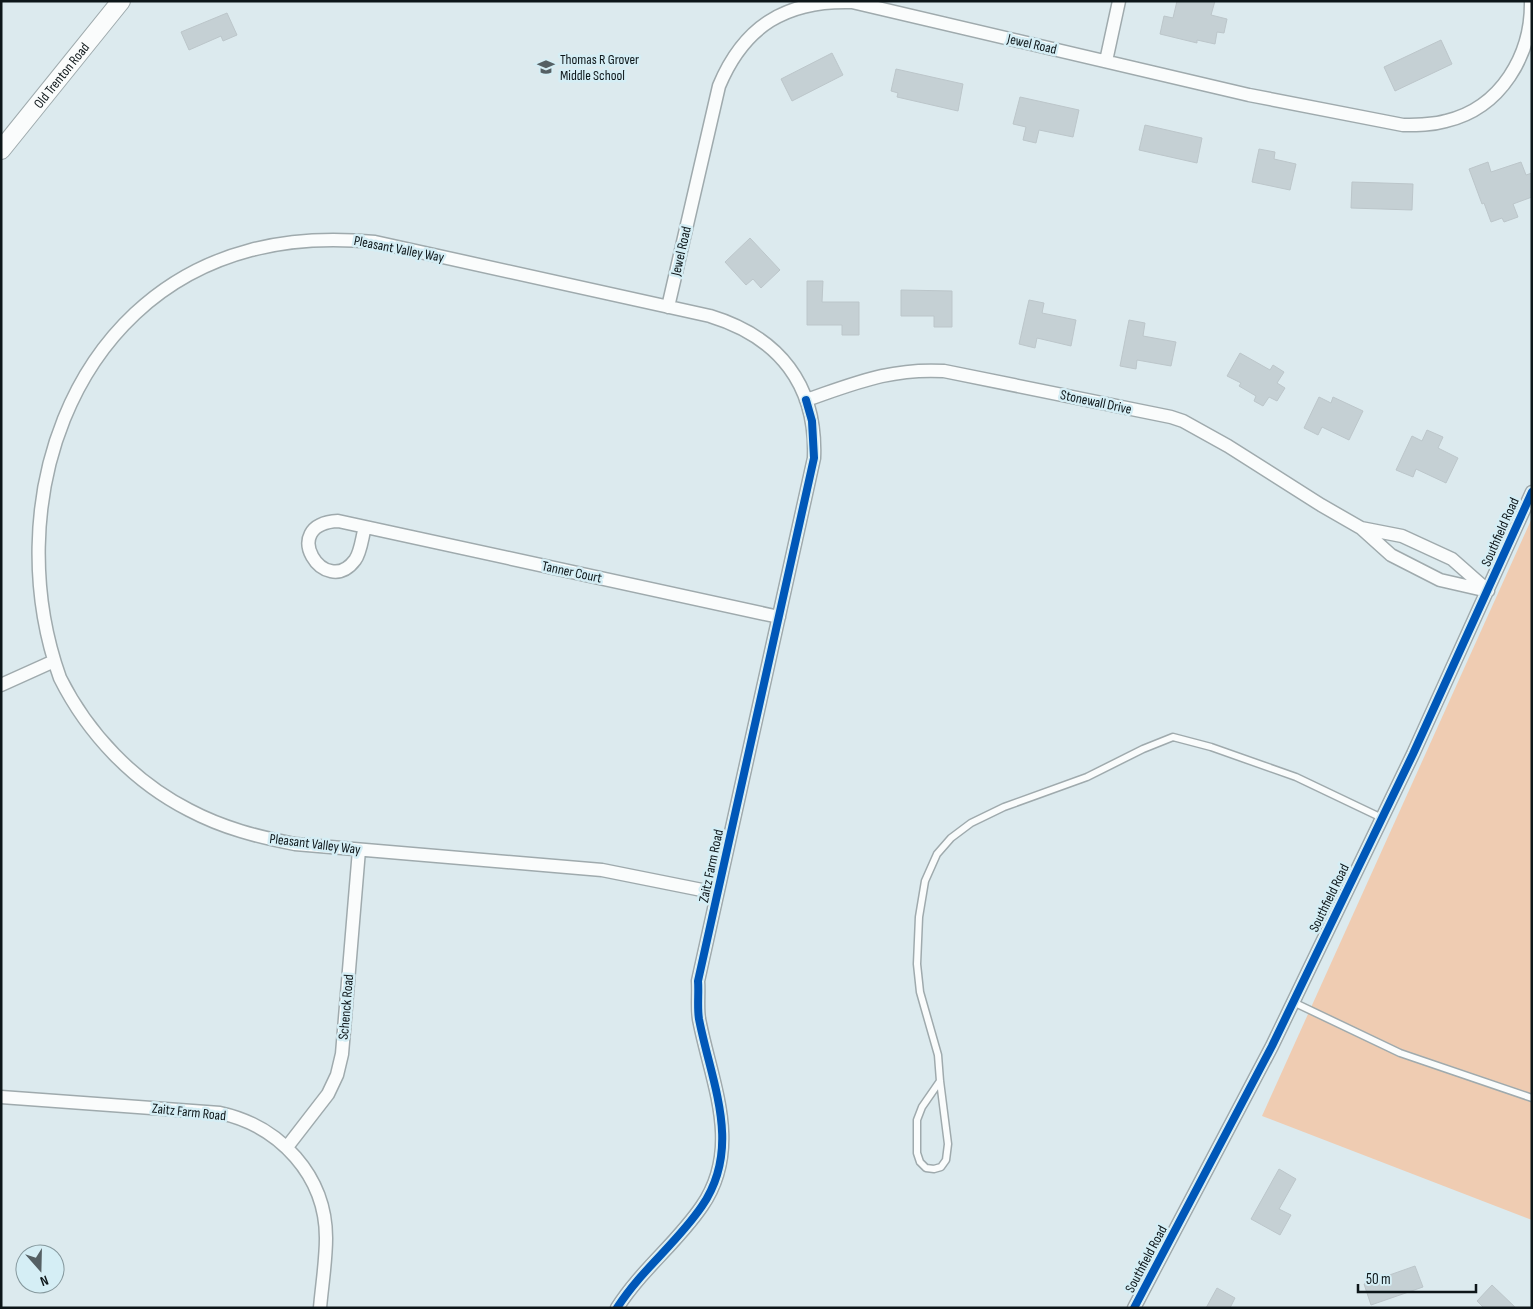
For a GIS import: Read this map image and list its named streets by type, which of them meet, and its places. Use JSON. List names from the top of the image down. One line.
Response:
{"streets":{"main road":["Old Trenton Road"],"street":["Jewel Road","Pleasant Valley Way","Stonewall Drive","Southfield Road","Tanner Court","Zaitz Farm Road","Schenck Road"]},"crossings":[["Jewel Road","Pleasant Valley Way"],["Pleasant Valley Way","Stonewall Drive"],["Pleasant Valley Way","Zaitz Farm Road"],["Pleasant Valley Way","Schenck Road"],["Stonewall Drive","Southfield Road"],["Stonewall Drive","Zaitz Farm Road"],["Tanner Court","Zaitz Farm Road"],["Zaitz Farm Road","Schenck Road"]],"places":{"school or university":["Thomas R Grover Middle School"]},"scale_bar":"50 m","north":"bottom"}
